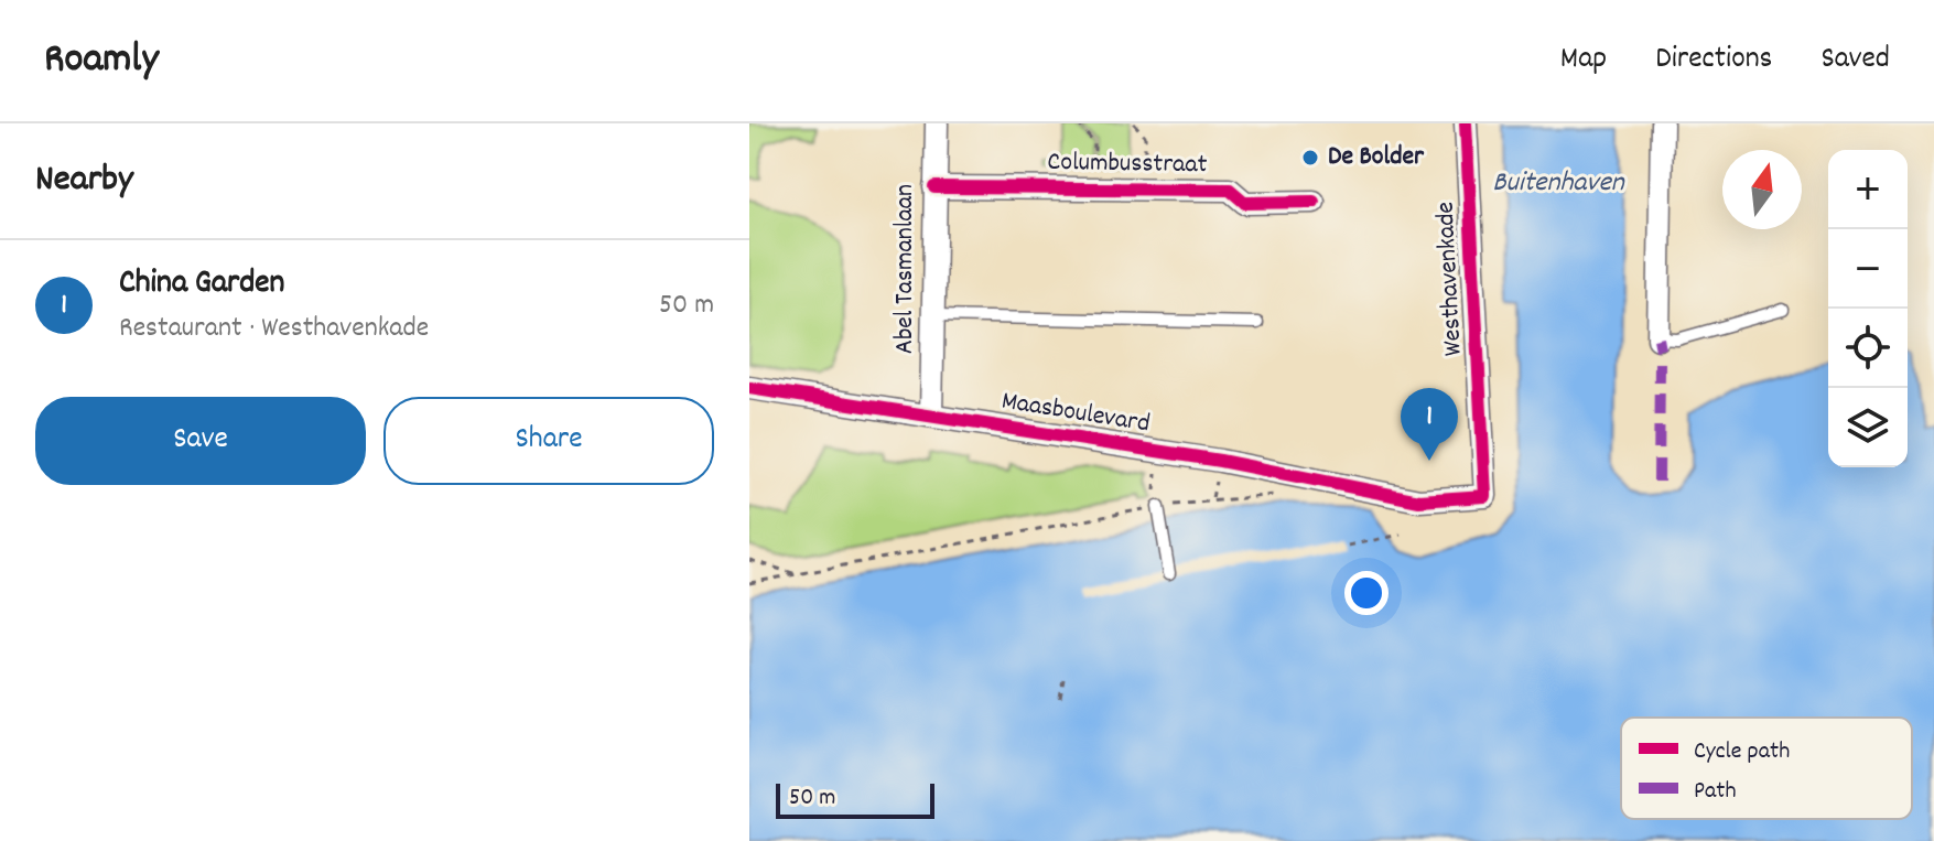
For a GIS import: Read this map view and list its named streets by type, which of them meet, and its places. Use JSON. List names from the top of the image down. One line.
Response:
{"streets":{"street":["Columbusstraat","Abel Tasmanlaan","Westhavenkade","Maasboulevard"]},"crossings":[["Columbusstraat","Abel Tasmanlaan"],["Abel Tasmanlaan","Maasboulevard"],["Westhavenkade","Maasboulevard"]],"water":["Buitenhaven"],"places":["De Bolder"],"legend":["Cycle path","Path"],"scale_bar":"50 m","north":"top","page":{"header":"Roamly","nav":["Map","Directions","Saved"],"heading":"Nearby","map_buttons":["+","−"],"list":[{"mark":"1","name":"China Garden","note":"Restaurant · Westhavenkade","value":"50 m"}],"buttons":["Save","Share"],"pins":"1","scale":"50 m"}}
